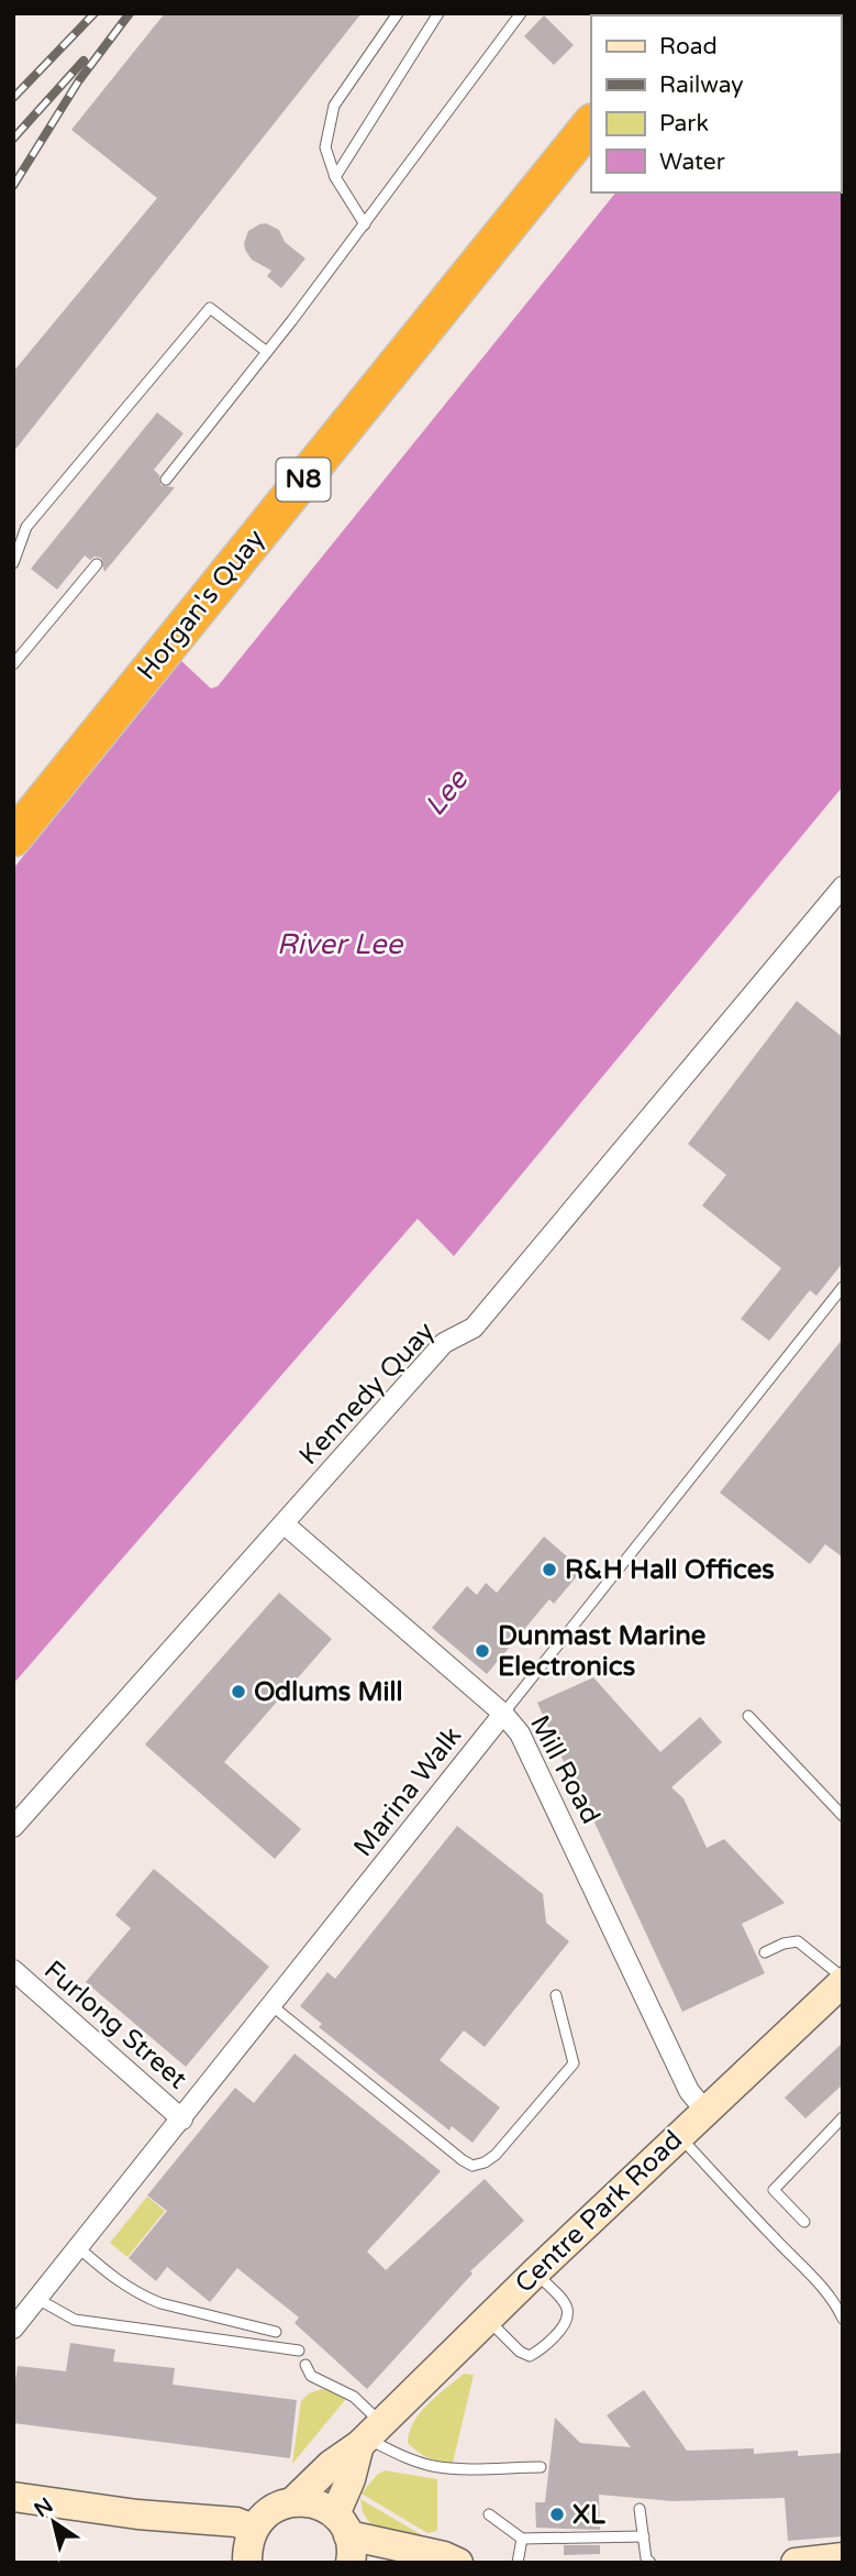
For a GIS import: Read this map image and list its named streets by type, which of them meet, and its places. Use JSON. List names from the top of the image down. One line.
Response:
{"streets":{"highway":["N8","Horgan's Quay"],"street":["Kennedy Quay","Mill Road","Marina Walk","Furlong Street","Centre Park Road"]},"crossings":[["Kennedy Quay","Mill Road"],["Mill Road","Marina Walk"],["Mill Road","Centre Park Road"],["Marina Walk","Furlong Street"]],"water":["Lee","River Lee"],"places":["R&H Hall Offices","Dunmast Marine Electronics","Odlums Mill","XL"],"legend":["Road","Railway","Park","Water"],"north":"top left"}
